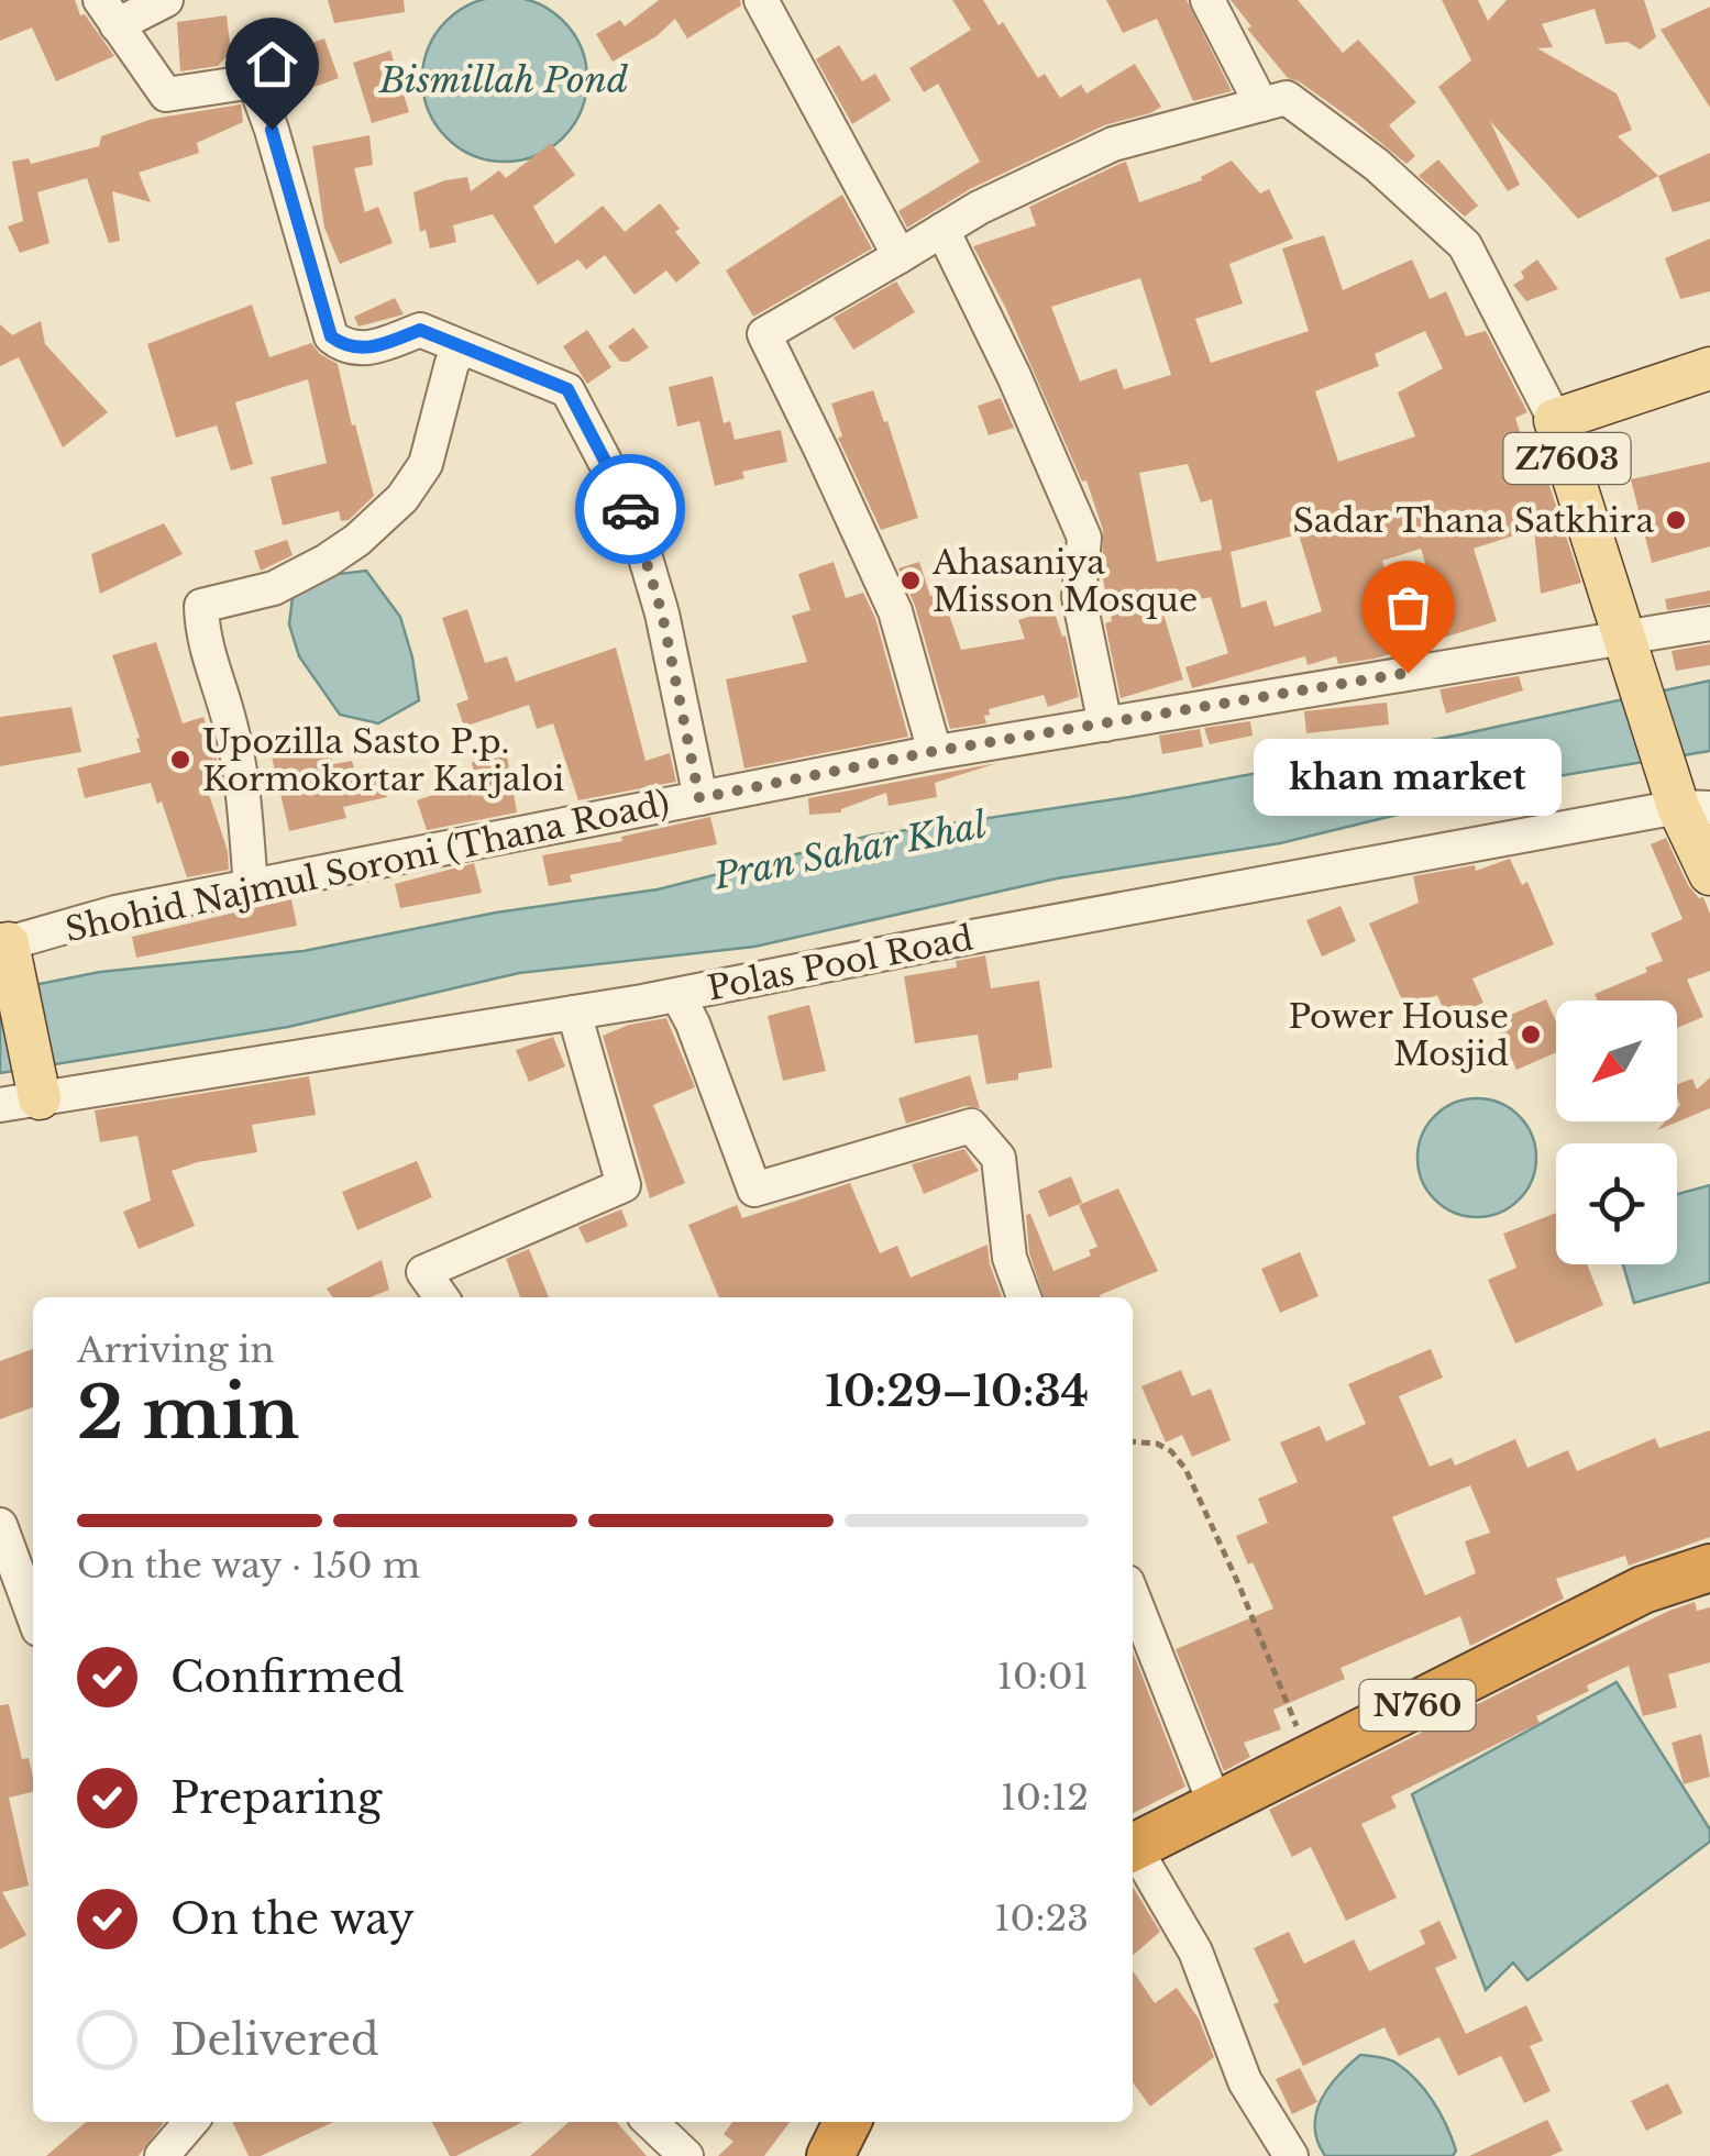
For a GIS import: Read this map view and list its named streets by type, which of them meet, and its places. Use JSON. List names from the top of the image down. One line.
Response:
{"streets":{"highway":["N760"],"main road":["Z7603"],"street":["Shohid Najmul Soroni (Thana Road)","Polas Pool Road"]},"crossings":[["Z7603","Shohid Najmul Soroni (Thana Road)"],["Z7603","Polas Pool Road"]],"water":["Bismillah Pond","Pran Sahar Khal"],"places":["Sadar Thana Satkhira","Ahasaniya Misson Mosque","khan market","Upozilla Sasto P.p. Kormokortar Karjaloi","Power House Mosjid"],"north":"bottom left","page":{"bubble":"khan market","heading":["2 min","Arriving in","10:29–10:34"],"bar":"On the way · 150 m","list":[["Confirmed","10:01"],["Preparing","10:12"],["On the way","10:23"],"Delivered"]}}
